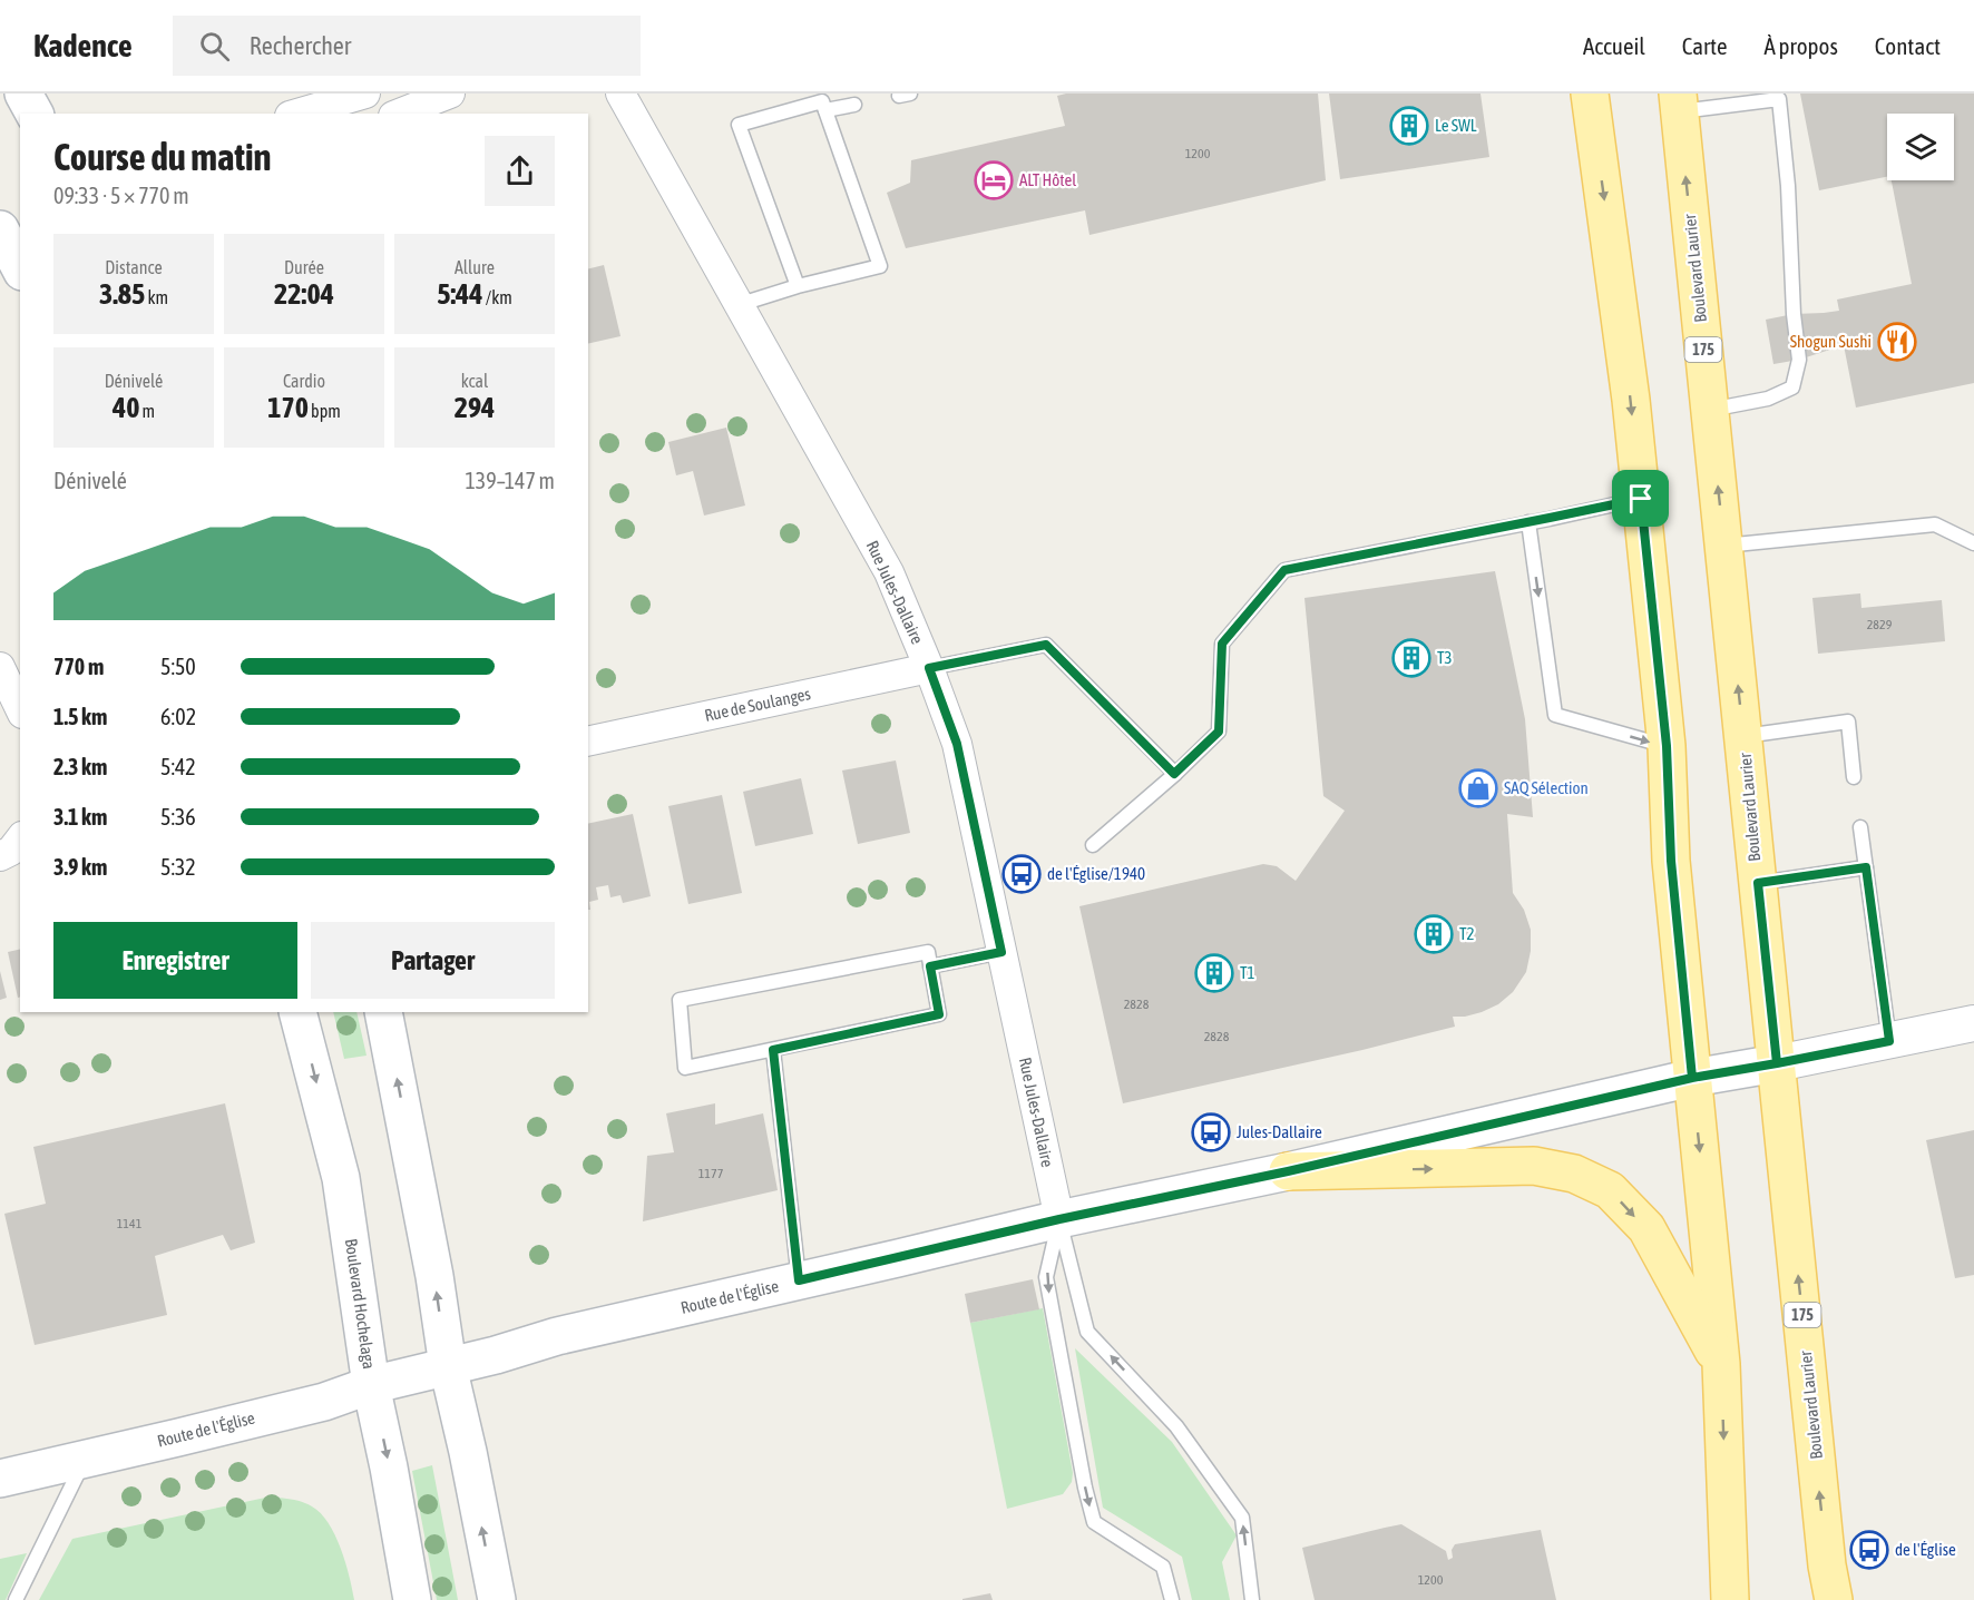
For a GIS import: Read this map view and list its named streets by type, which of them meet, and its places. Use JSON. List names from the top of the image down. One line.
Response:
{"streets":{"main road":["Boulevard Laurier","175","Route de l'Église","Boulevard Hochelaga"],"street":["Rue Jules-Dallaire","Rue de Soulanges"]},"crossings":[["Boulevard Laurier","Route de l'Église"],["Rue Jules-Dallaire","Rue de Soulanges"],["Rue Jules-Dallaire","Route de l'Église"],["Route de l'Église","Boulevard Hochelaga"]],"places":{"building":["Le SWL","T3","T2","T1"],"hotel":["ALT Hôtel"],"restaurant":["Shogun Sushi"],"shop":["SAQ Sélection"],"bus stop":["de l'Église/1940","Jules-Dallaire","de l'Église"]},"house_numbers":["1200","2829","2828","2828","1177","1141","1200"],"page":{"header":"Kadence","search":"Rechercher","nav":["Accueil","Carte","À propos","Contact"],"heading":["Course du matin","09:33 · 5 × 770 m"],"stats":[["Distance","3.85 km"],["Durée","22:04"],["Allure","5:44 /km"],["Dénivelé","40 m"],["Cardio","170 bpm"],["kcal","294"]],"chart":["Dénivelé","139–147 m"],"list":[{"name":"770 m","note":"5:50"},{"name":"1.5 km","note":"6:02"},{"name":"2.3 km","note":"5:42"},{"name":"3.1 km","note":"5:36"},{"name":"3.9 km","note":"5:32"}],"buttons":["Enregistrer","Partager"]}}
